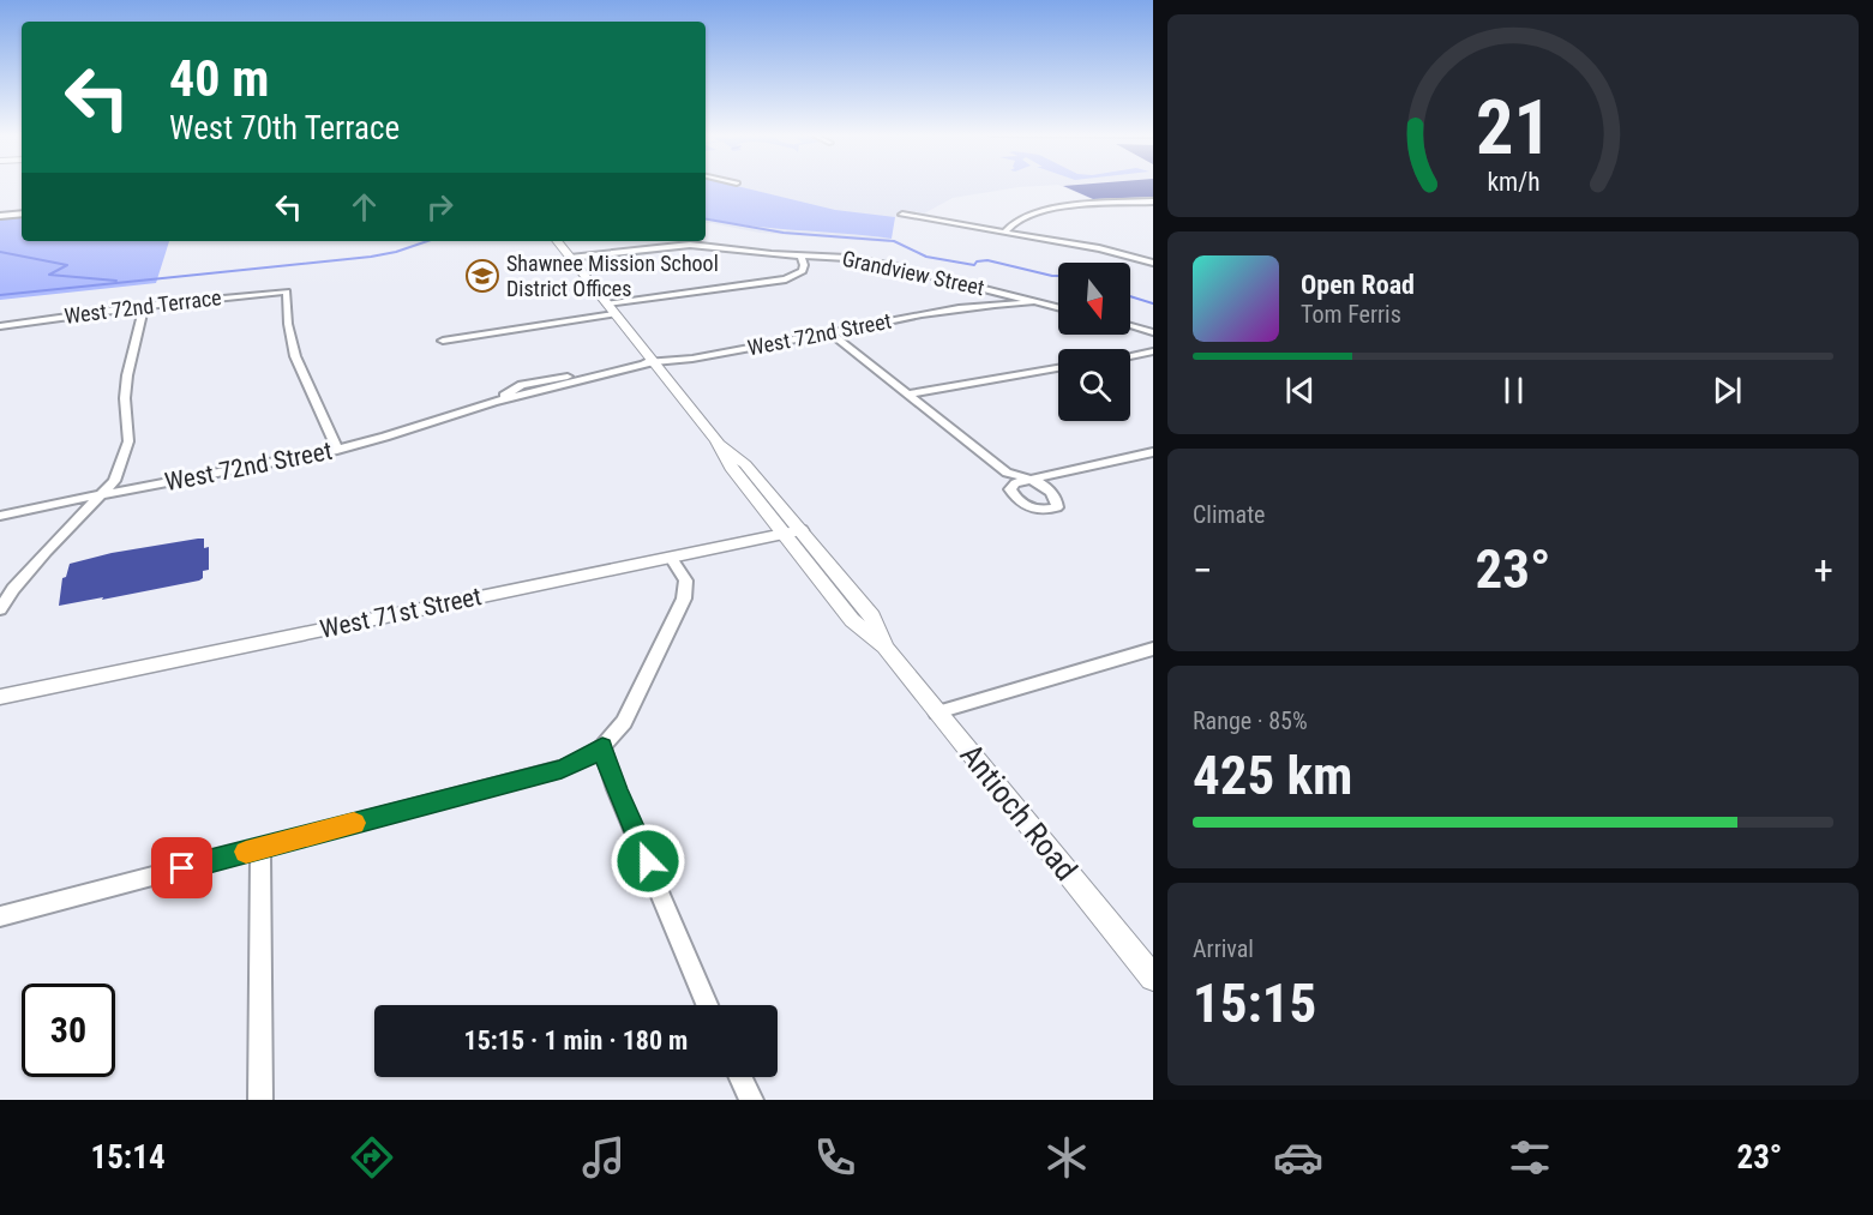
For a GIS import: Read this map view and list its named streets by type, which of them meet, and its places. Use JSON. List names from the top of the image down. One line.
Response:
{"streets":{"main road":["Antioch Road"],"street":["Grandview Street","West 72nd Terrace","West 72nd Street","West 71st Street"]},"crossings":[["Grandview Street","West 72nd Street"],["Grandview Street","Antioch Road"],["West 72nd Terrace","West 72nd Street"],["West 72nd Street","Antioch Road"],["West 71st Street","Antioch Road"]],"places":{"school or university":["Shawnee Mission School District Offices"]},"north":"bottom","page":{"turn":["40 m","West 70th Terrace"],"song":["Open Road","Tom Ferris"],"tile":["Climate",["Range · 85%","425 km"],["Arrival","15:15"]],"heat":["−","23°","+"],"limit":"30","trip":"15:15 · 1 min · 180 m","tabs":["15:14","23°"],"gauge":["21","km/h"]}}
